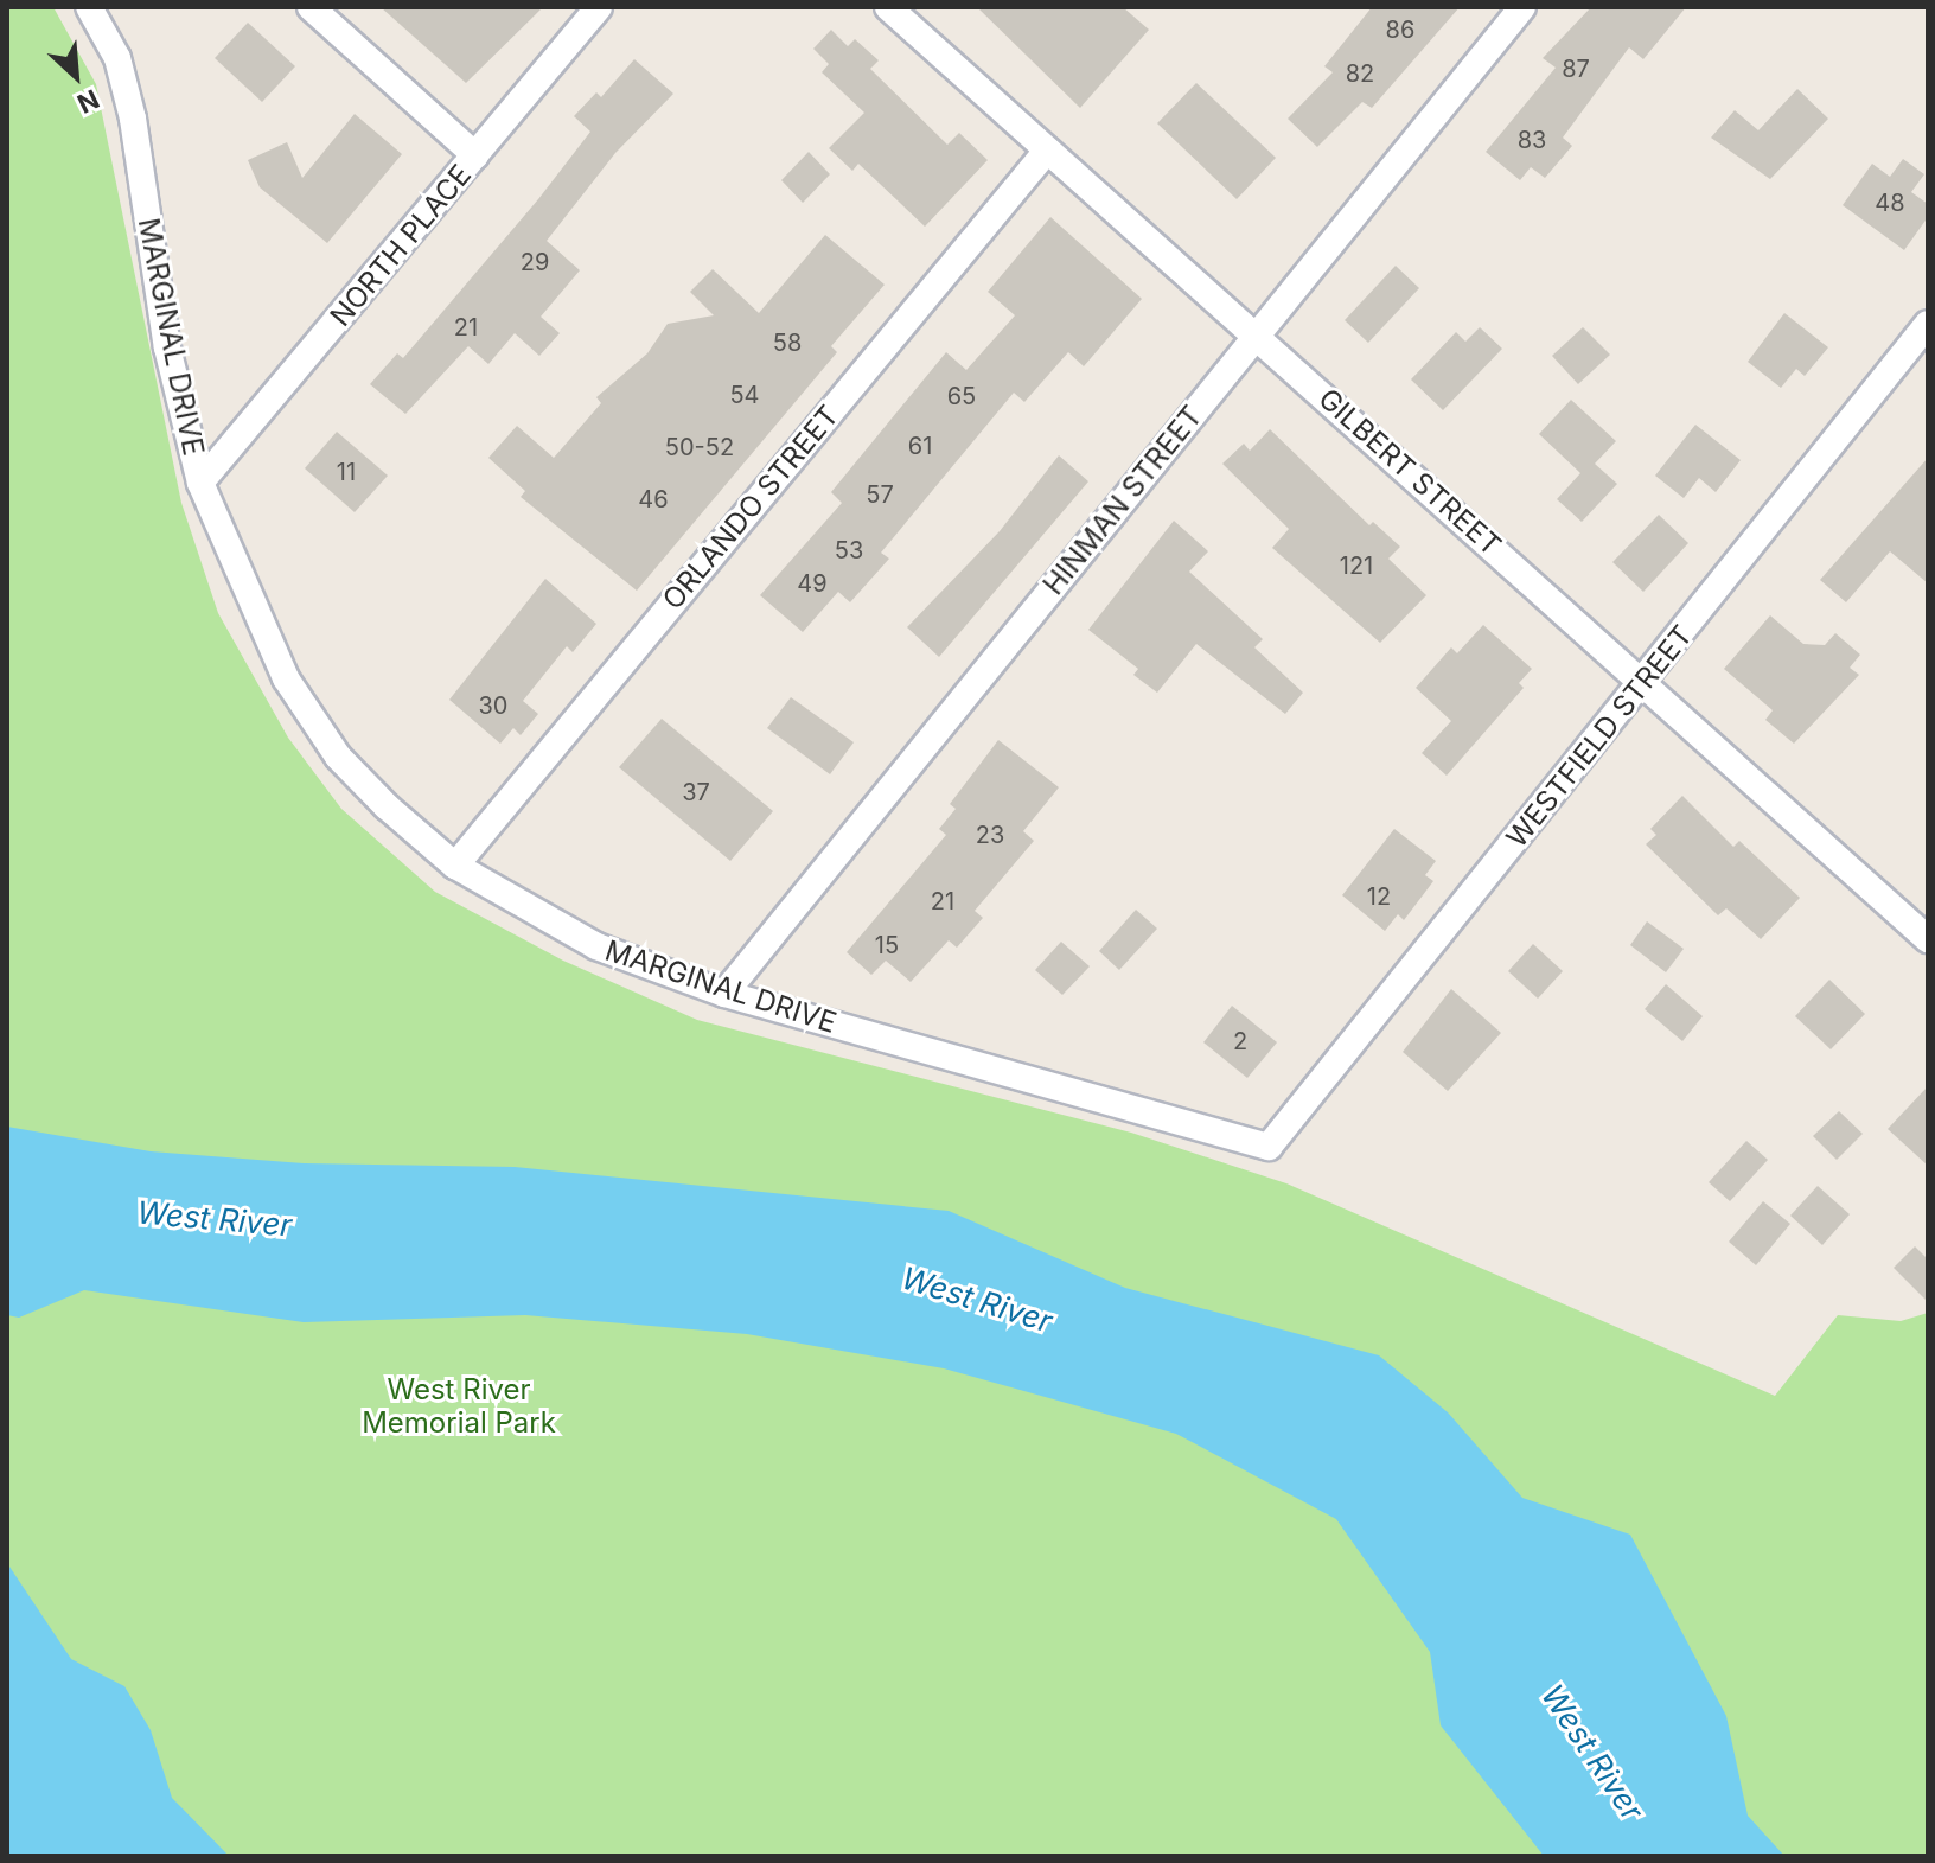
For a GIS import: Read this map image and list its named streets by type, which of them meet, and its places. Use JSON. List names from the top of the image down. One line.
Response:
{"streets":{"street":["NORTH PLACE","MARGINAL DRIVE","GILBERT STREET","HINMAN STREET","ORLANDO STREET","WESTFIELD STREET"]},"crossings":[["NORTH PLACE","MARGINAL DRIVE"],["MARGINAL DRIVE","HINMAN STREET"],["MARGINAL DRIVE","ORLANDO STREET"],["MARGINAL DRIVE","WESTFIELD STREET"],["GILBERT STREET","HINMAN STREET"],["GILBERT STREET","ORLANDO STREET"],["GILBERT STREET","WESTFIELD STREET"]],"water":["West River"],"parks":["West River Memorial Park"],"house_numbers":["86","87","82","83","48","29","21","58","54","65","61","50-52","11","57","46","53","121","49","30","37","23","12","21","15","2"],"north":"bottom right"}
